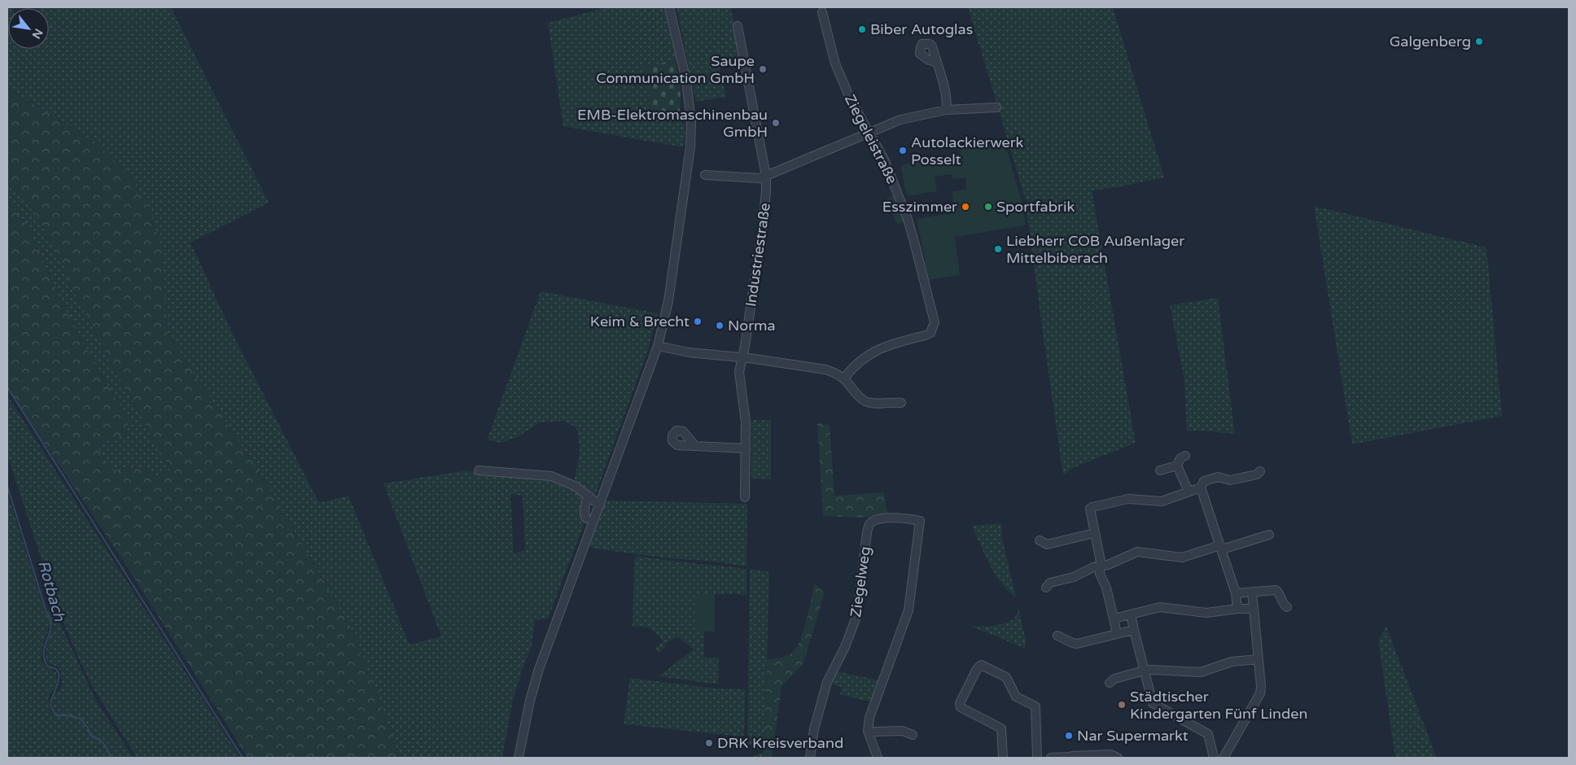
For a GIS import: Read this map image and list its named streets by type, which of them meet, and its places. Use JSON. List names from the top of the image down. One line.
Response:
{"streets":{"street":["Ziegeleistraße","Industriestraße","Ziegelweg"]},"water":["Rotbach"],"places":["Biber Autoglas","Galgenberg","Saupe Communication GmbH","EMB-Elektromaschinenbau GmbH","Autolackierwerk Posselt","Esszimmer","Sportfabrik","Liebherr COB Außenlager Mittelbiberach","Keim & Brecht","Norma","Städtischer Kindergarten Fünf Linden","Nar Supermarkt","DRK Kreisverband"],"north":"bottom right"}
